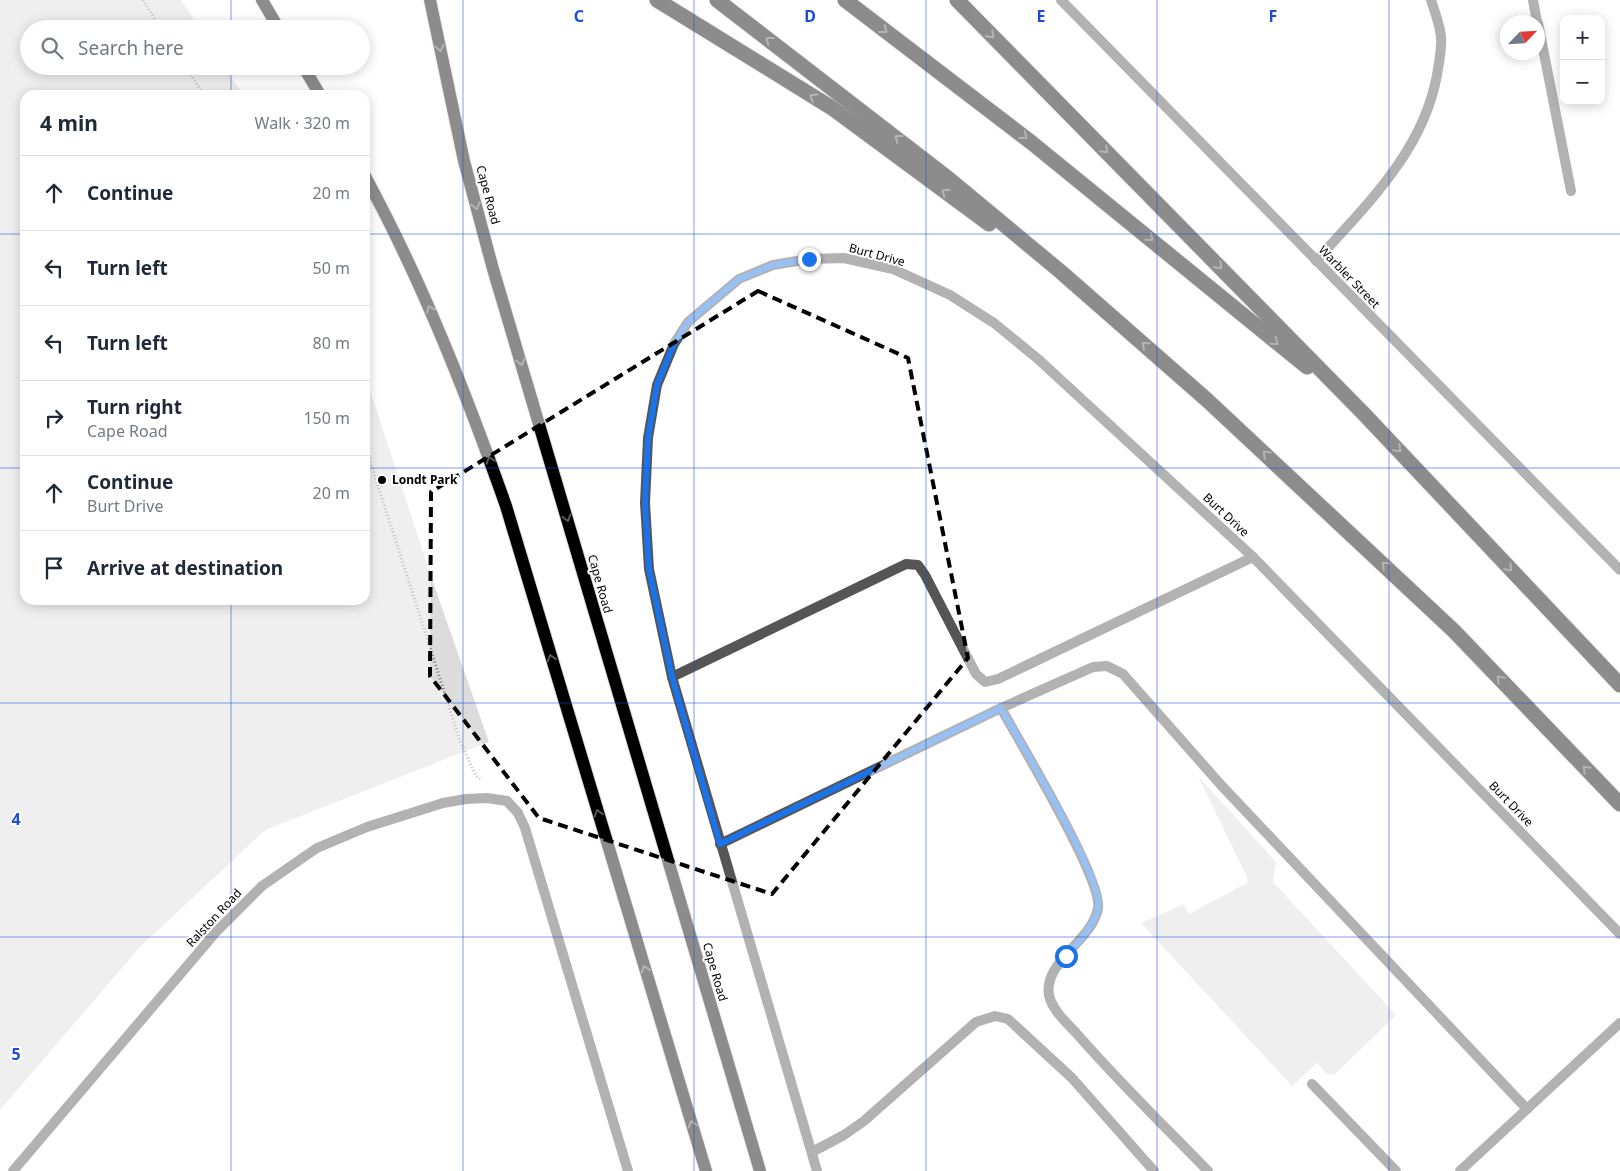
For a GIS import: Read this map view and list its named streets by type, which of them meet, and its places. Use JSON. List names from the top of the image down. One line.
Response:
{"streets":{"main road":["Cape Road"],"street":["Burt Drive","Warbler Street","Ralston Road"]},"places":["Londt Park"],"north":"top right","page":{"map_buttons":["+","−"],"search":"Search here","heading":["4 min","Walk · 320 m"],"list":[["Continue","20 m"],["Turn left","50 m"],["Turn left","80 m"],["Turn right","Cape Road","150 m"],["Continue","Burt Drive","20 m"],"Arrive at destination"]},"grid":{"columns":["C","D","E","F"],"rows":["4","5"]}}
